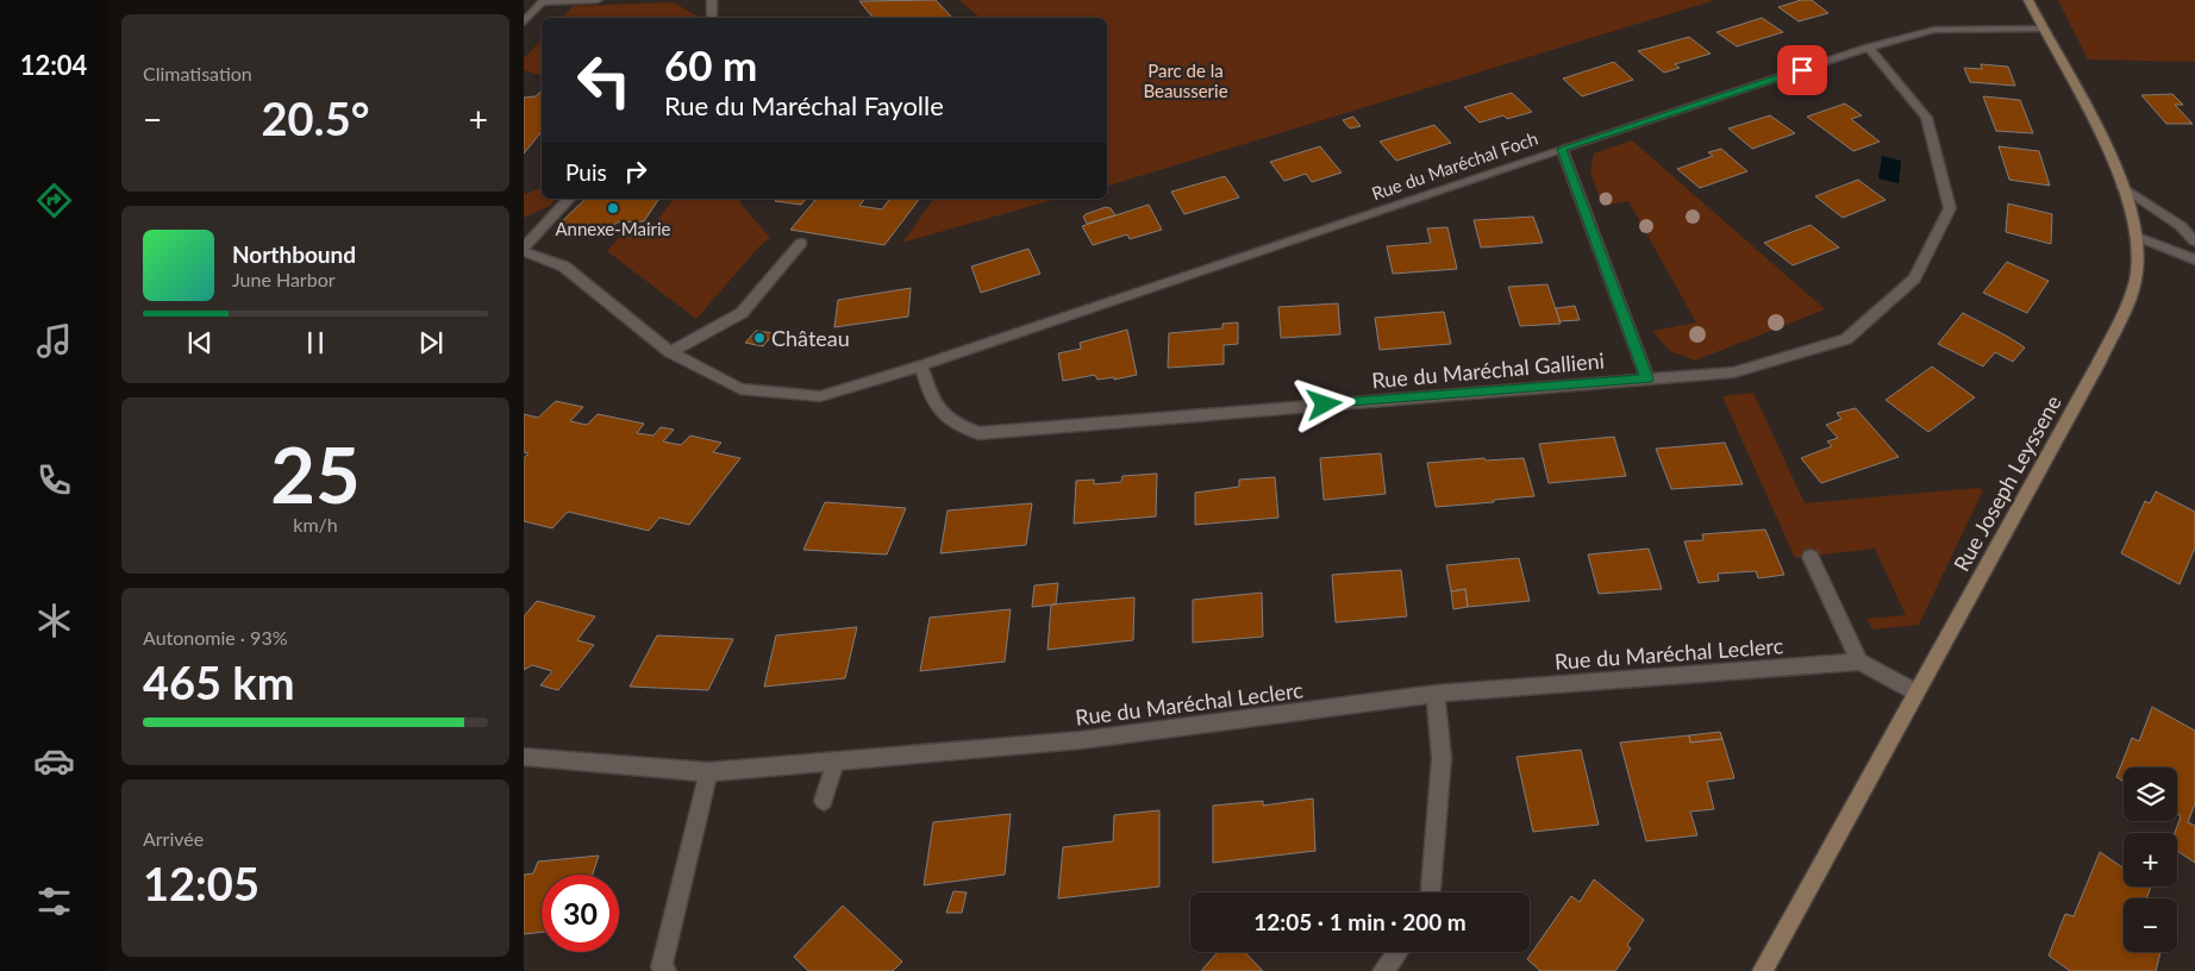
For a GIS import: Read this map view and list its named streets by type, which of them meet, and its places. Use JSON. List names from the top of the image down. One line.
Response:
{"streets":{"street":["Rue du Maréchal Foch","Rue du Maréchal Gallieni","Rue Joseph Leyssene","Rue du Maréchal Leclerc"]},"crossings":[["Rue du Maréchal Foch","Rue du Maréchal Gallieni"],["Rue du Maréchal Foch","Rue Joseph Leyssene"]],"parks":["Parc de la Beausserie"],"places":["Annexe-Mairie","Château"],"page":{"tabs":"12:04","tile":["Climatisation",["25","km/h"],["Autonomie · 93%","465 km"],["Arrivée","12:05"]],"turn":["60 m","Rue du Maréchal Fayolle"],"heat":["−","20.5°","+"],"then":"Puis","song":["Northbound","June Harbor"],"map_buttons":["+","−"],"limit":"30","trip":"12:05 · 1 min · 200 m"}}
